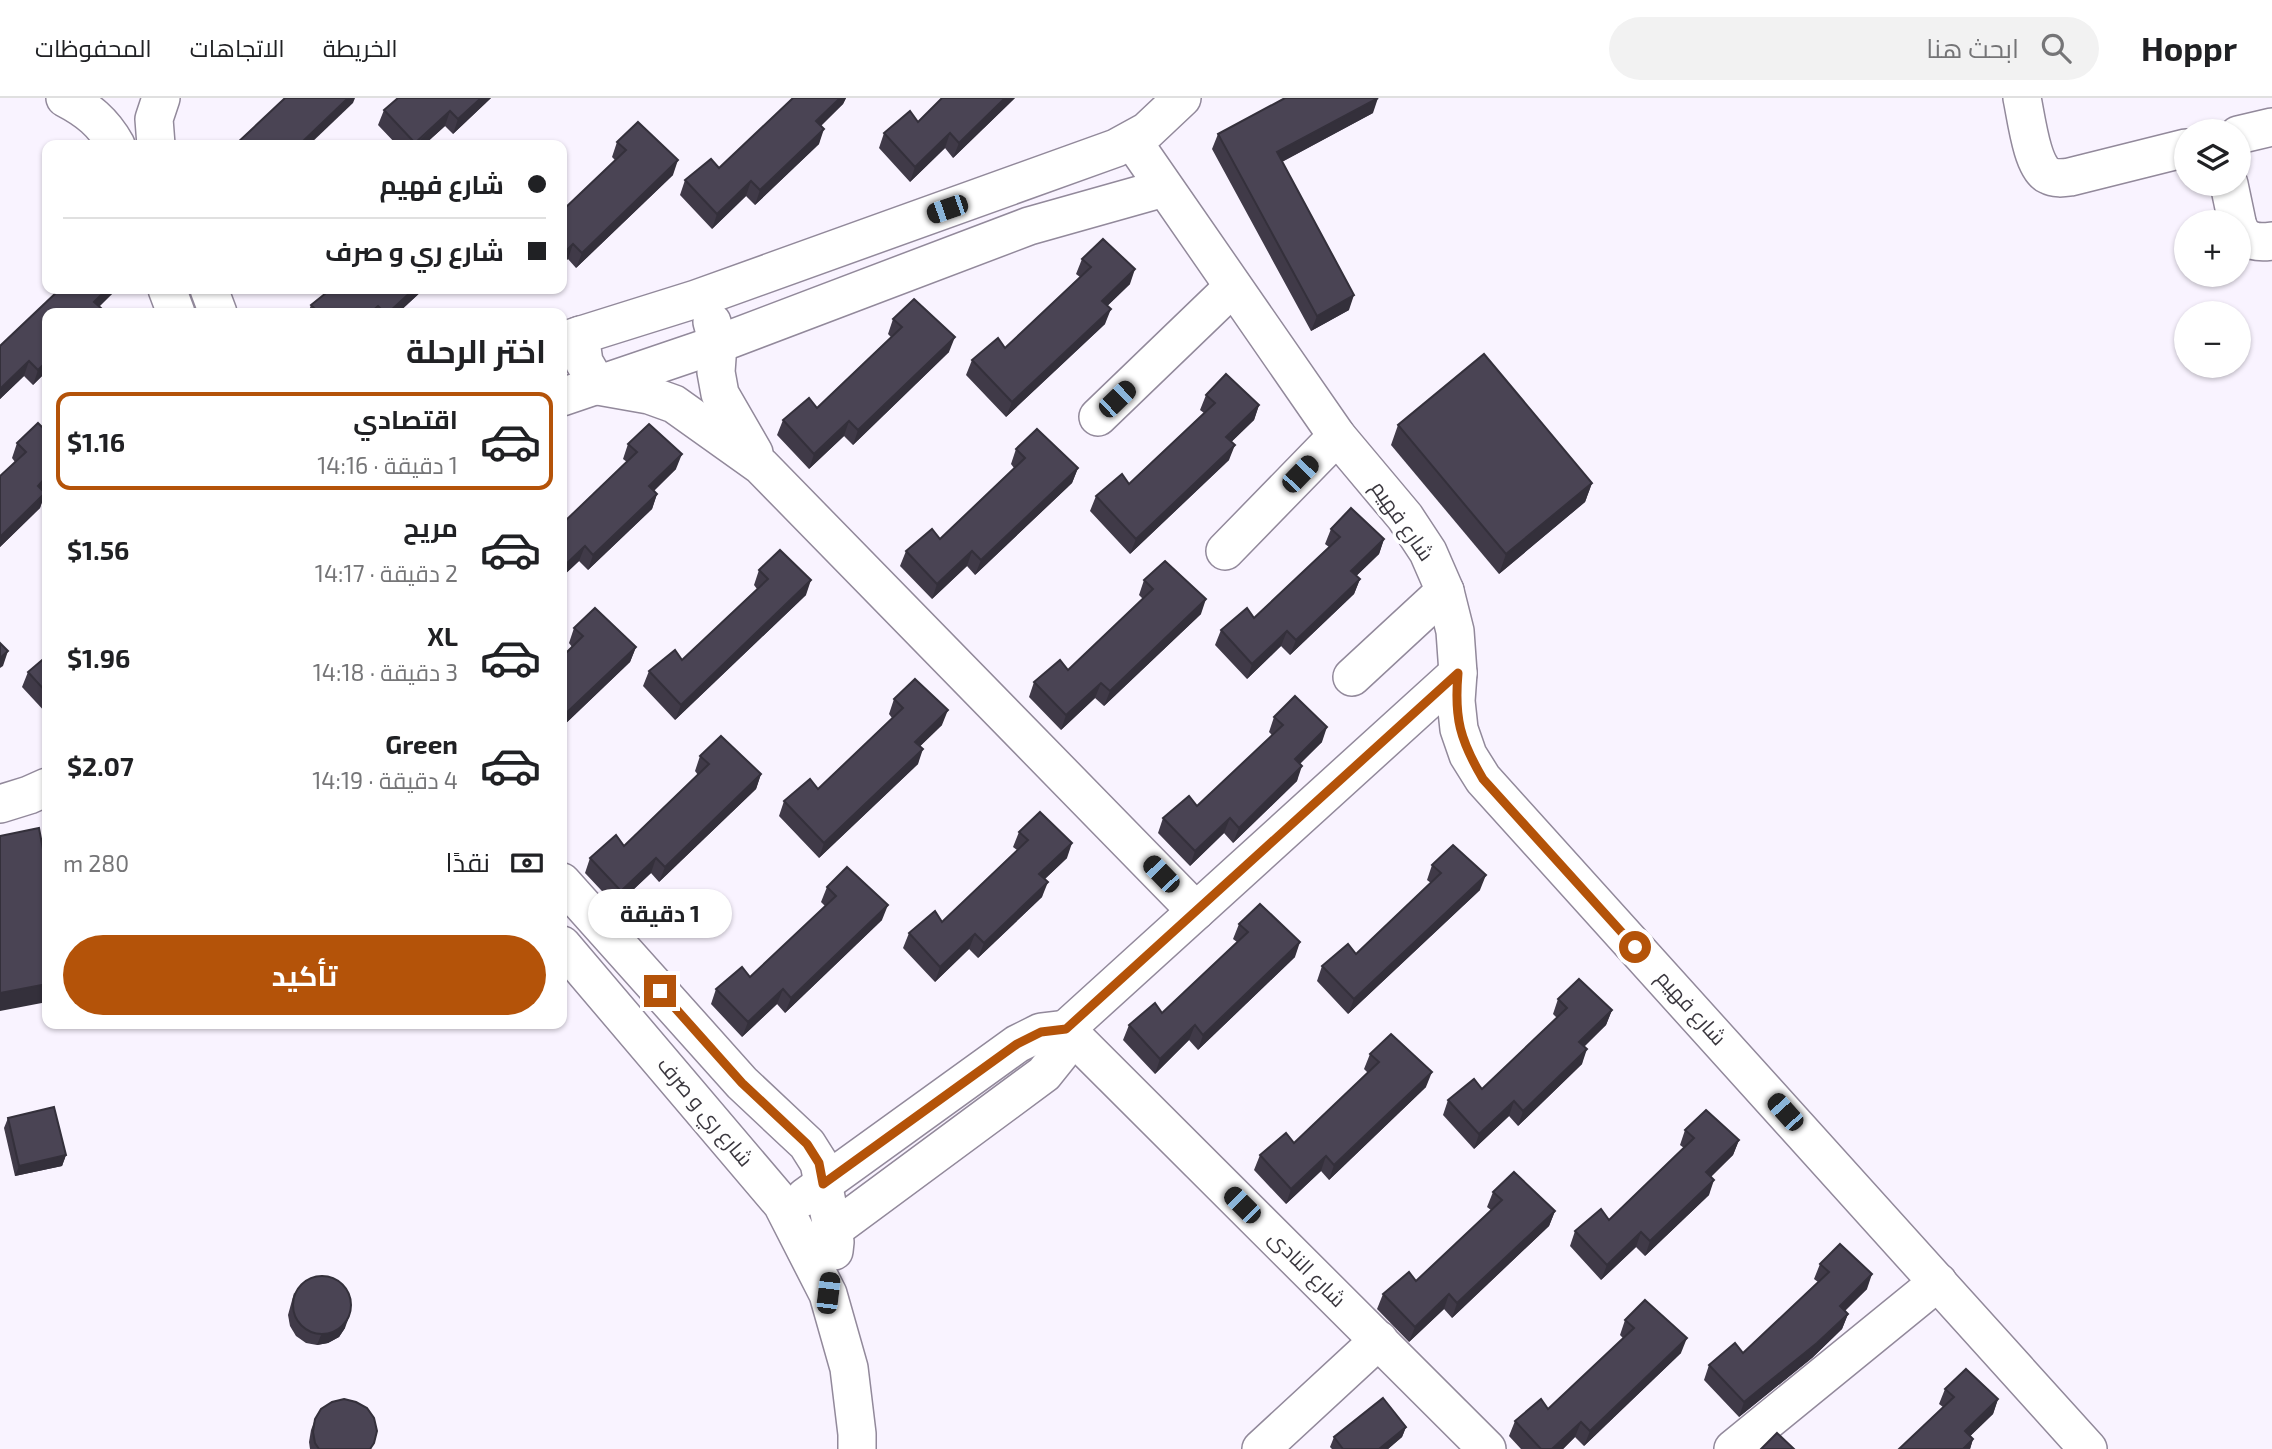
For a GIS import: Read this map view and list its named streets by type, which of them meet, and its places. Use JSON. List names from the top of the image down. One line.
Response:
{"streets":{"street":["شارع فهيم","شارع ري و صرف","شارع النادى"]},"page":{"header":"Hoppr","search":"ابحث هنا","nav":["الخريطة","الاتجاهات","المحفوظات"],"map_buttons":["+","−"],"banner":["شارع فهيم","شارع ري و صرف"],"heading":"اختر الرحلة","list":[{"name":"اقتصادي","note":"1 دقيقة · 14:16","value":"$1.16"},{"name":"مريح","note":"2 دقيقة · 14:17","value":"$1.56"},{"name":"XL","note":"3 دقيقة · 14:18","value":"$1.96"},{"name":"Green","note":"4 دقيقة · 14:19","value":"$2.07"}],"pay":["نقدًا","280 m"],"bubble":"1 دقيقة","buttons":"تأكيد"}}
